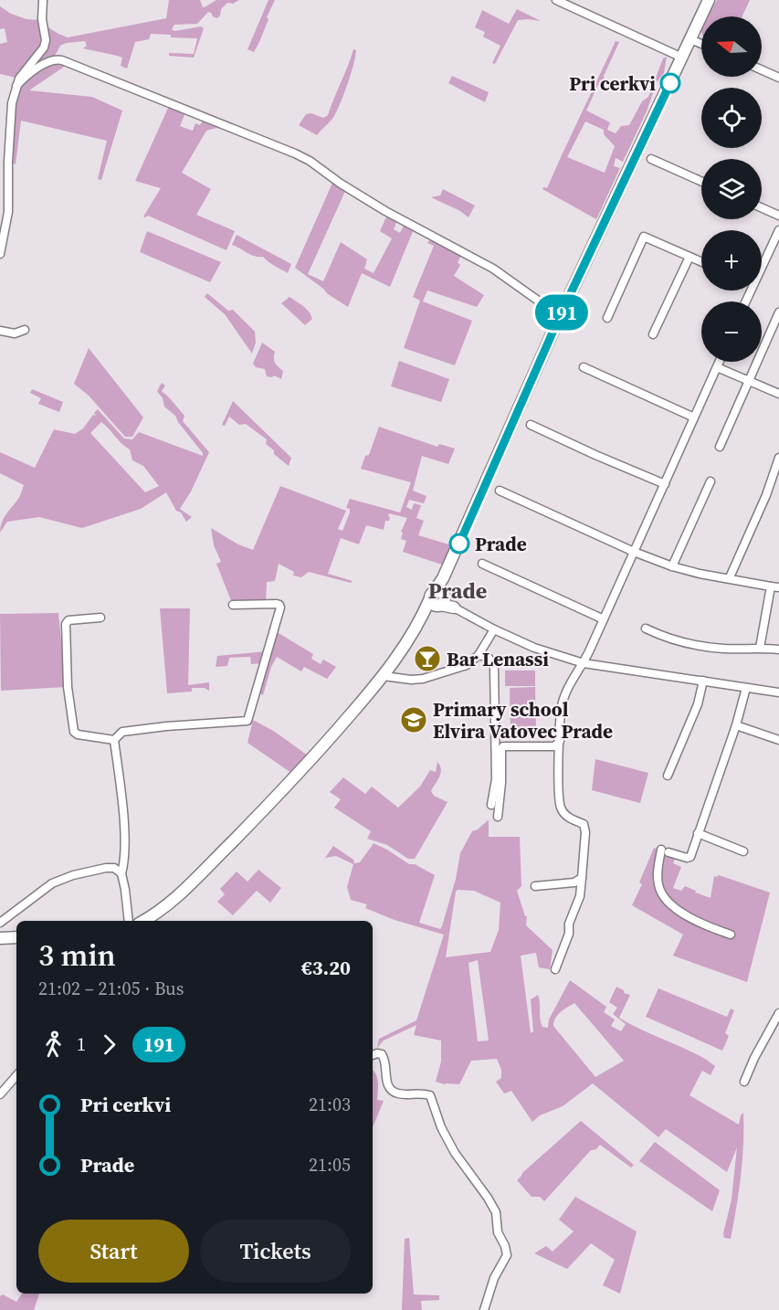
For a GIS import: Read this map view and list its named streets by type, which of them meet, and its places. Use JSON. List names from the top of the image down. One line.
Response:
{"districts":["Prade"],"places":{"other":["Pri cerkvi","Prade"],"bar":["Bar Lenassi"],"school or university":["Primary school Elvira Vatovec Prade"]},"lines":["bus line 191"],"north":"left","page":{"on_map":"191","map_buttons":["+","−"],"heading":["3 min","21:02 – 21:05 · Bus","€3.20"],"legs":["1","191"],"list":[{"name":"Pri cerkvi","value":"21:03"},{"name":"Prade","value":"21:05"}],"buttons":["Start","Tickets"]}}
